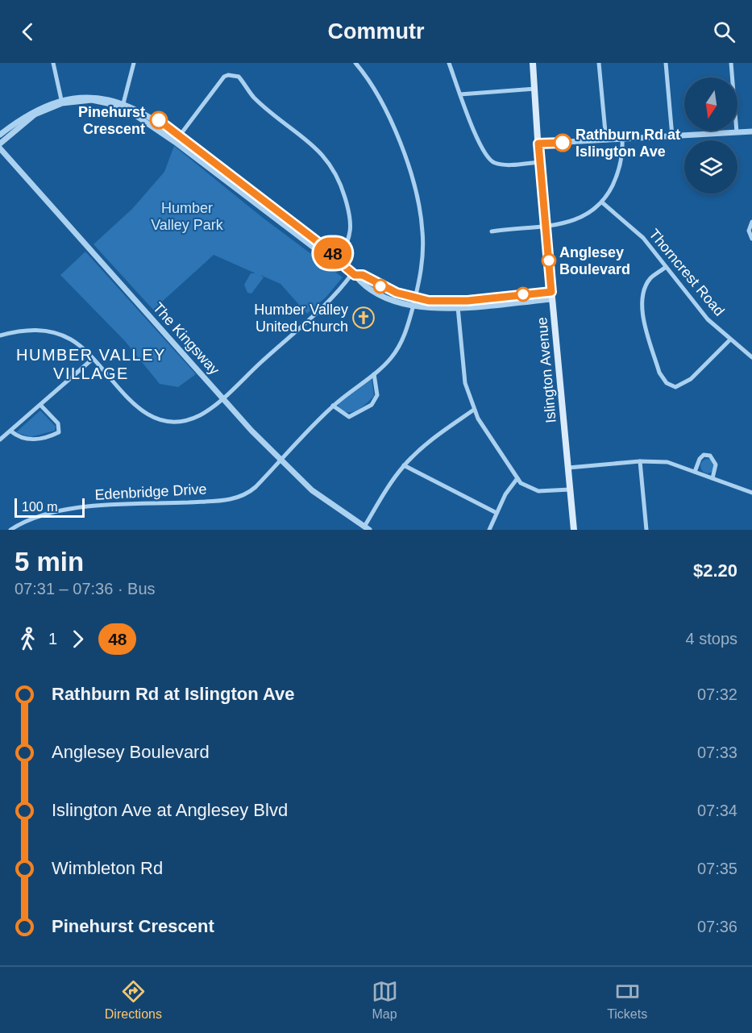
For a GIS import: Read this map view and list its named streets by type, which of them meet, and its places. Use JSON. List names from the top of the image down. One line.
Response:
{"streets":{"main road":["Islington Avenue"],"street":["Thorncrest Road","The Kingsway","Edenbridge Drive"]},"crossings":[["The Kingsway","Edenbridge Drive"]],"districts":["HUMBER VALLEY VILLAGE"],"parks":["Humber Valley Park"],"places":{"other":["Pinehurst Crescent","Rathburn Rd at Islington Ave","Anglesey Boulevard"],"church":["Humber Valley United Church"]},"lines":["bus line 48"],"scale_bar":"100 m","north":"bottom","page":{"header":"Commutr","on_map":"48","scale":"100 m","heading":["5 min","07:31 – 07:36 · Bus","$2.20"],"legs":["1","48","4 stops"],"list":[{"name":"Rathburn Rd at Islington Ave","value":"07:32"},{"name":"Anglesey Boulevard","value":"07:33"},{"name":"Islington Ave at Anglesey Blvd","value":"07:34"},{"name":"Wimbleton Rd","value":"07:35"},{"name":"Pinehurst Crescent","value":"07:36"}],"tabs":["Directions","Map","Tickets"]}}
